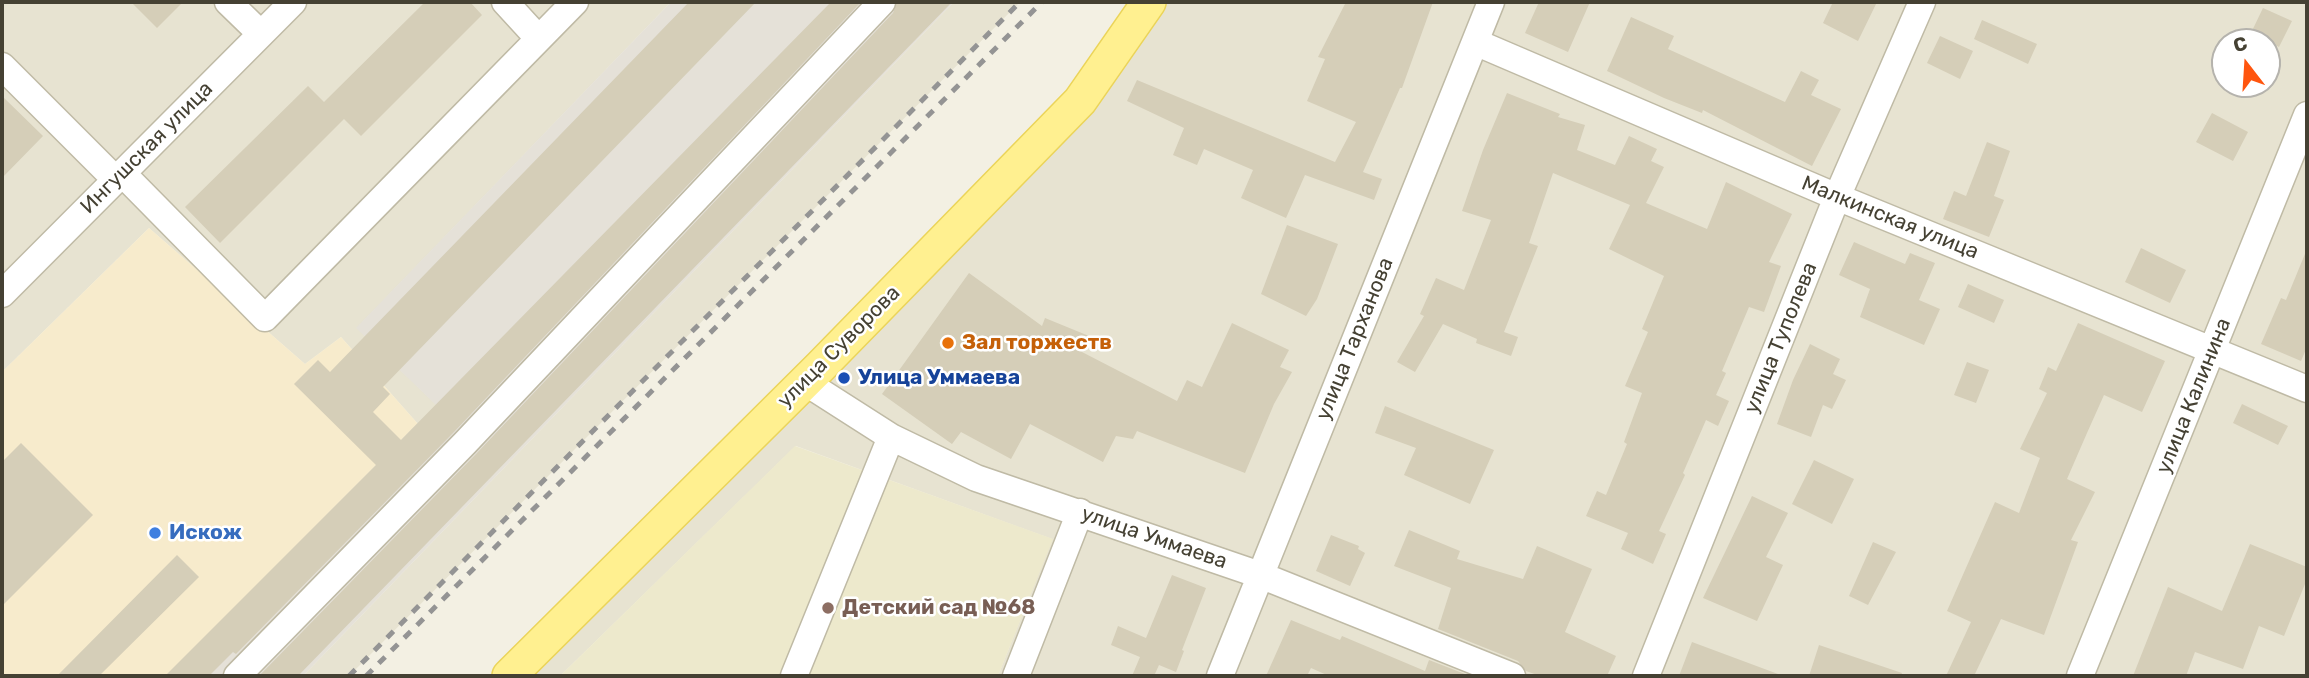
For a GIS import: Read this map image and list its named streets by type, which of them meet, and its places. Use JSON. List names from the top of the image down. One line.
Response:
{"streets":{"main road":["улица Суворова"],"street":["Ингушская улица","Малкинская улица","улица Туполева","улица Тарханова","улица Калинина","улица Уммаева"]},"crossings":[["Малкинская улица","улица Туполева"],["Малкинская улица","улица Тарханова"],["Малкинская улица","улица Калинина"],["улица Тарханова","улица Уммаева"],["улица Суворова","улица Уммаева"]],"places":["Зал торжеств","Улица Уммаева","Искож","Детский сад №68"],"north":"top"}
